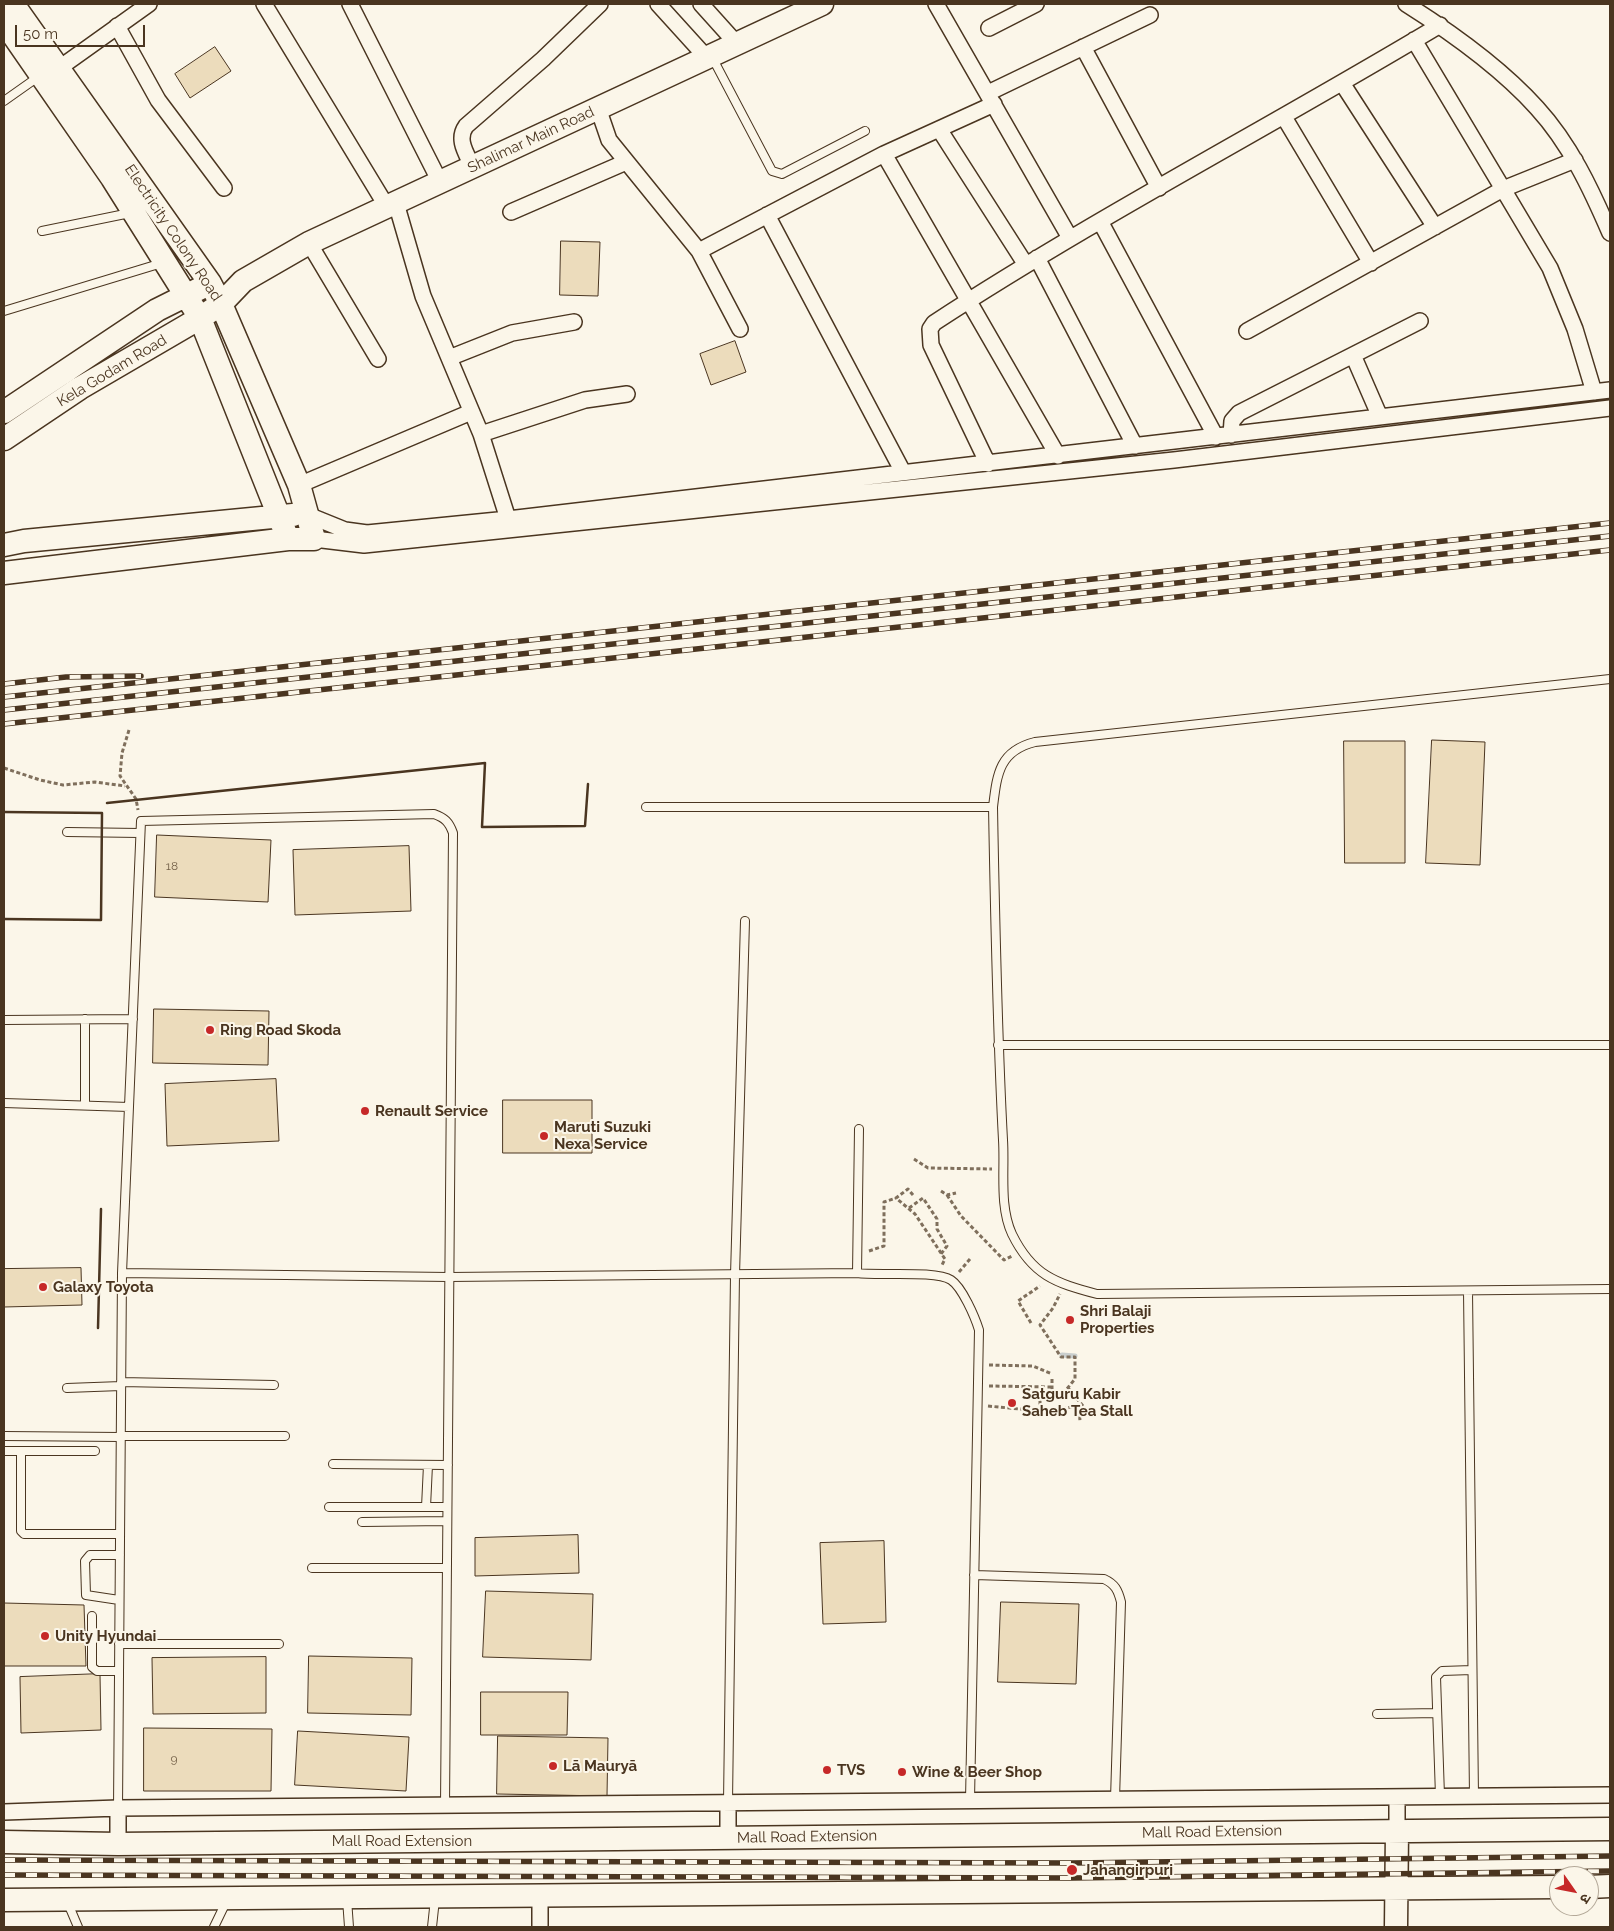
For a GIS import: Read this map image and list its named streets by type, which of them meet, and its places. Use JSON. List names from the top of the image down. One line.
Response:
{"streets":{"main road":["Shalimar Main Road","Electricity Colony Road","Kela Godam Road","Mall Road Extension"]},"crossings":[["Shalimar Main Road","Electricity Colony Road"],["Shalimar Main Road","Kela Godam Road"],["Electricity Colony Road","Kela Godam Road"]],"places":["Ring Road Skoda","Renault Service","Maruti Suzuki Nexa Service","Galaxy Toyota","Shri Balaji Properties","Satguru Kabir Saheb Tea Stall","Unity Hyundai","Lā Mauryā","TVS","Wine & Beer Shop","Jahangirpuri"],"house_numbers":["18","9"],"scale_bar":"50 m","north":"bottom right"}
